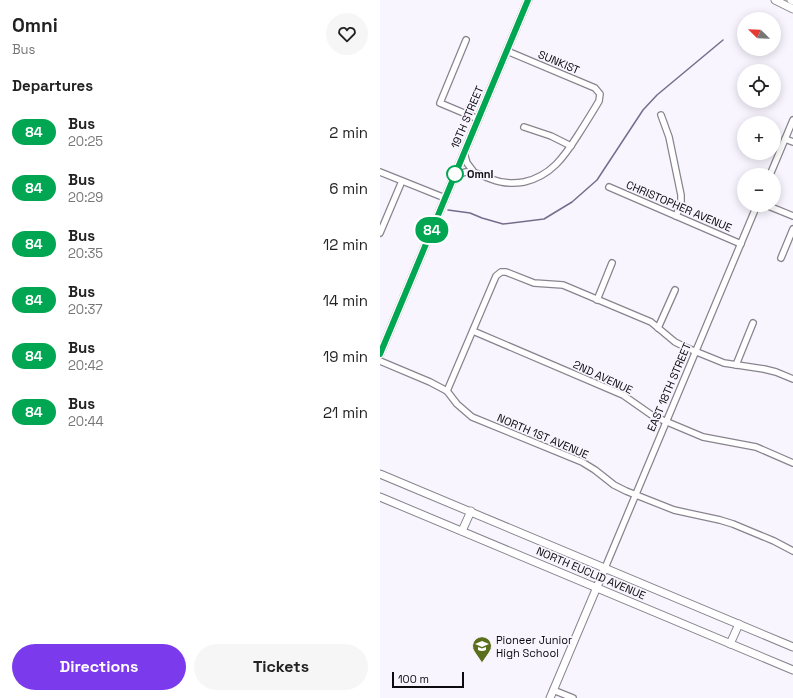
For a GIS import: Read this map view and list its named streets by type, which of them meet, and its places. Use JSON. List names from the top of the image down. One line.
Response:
{"streets":{"main road":["19TH STREET","EAST 18TH STREET","NORTH EUCLID AVENUE"],"street":["SUNKIST","CHRISTOPHER AVENUE","2ND AVENUE","NORTH 1ST AVENUE"]},"crossings":[["SUNKIST","19TH STREET"],["CHRISTOPHER AVENUE","EAST 18TH STREET"],["2ND AVENUE","EAST 18TH STREET"],["EAST 18TH STREET","NORTH 1ST AVENUE"],["EAST 18TH STREET","NORTH EUCLID AVENUE"]],"places":{"other":["Omni"],"school or university":["Pioneer Junior High School"]},"lines":["bus line 84"],"scale_bar":"100 m","north":"top left","page":{"heading":[["Omni","Bus"],"Departures"],"on_map":"84","map_buttons":["+","−"],"list":[{"mark":"84","name":"Bus","note":"20:25","value":"2 min"},{"mark":"84","name":"Bus","note":"20:29","value":"6 min"},{"mark":"84","name":"Bus","note":"20:35","value":"12 min"},{"mark":"84","name":"Bus","note":"20:37","value":"14 min"},{"mark":"84","name":"Bus","note":"20:42","value":"19 min"},{"mark":"84","name":"Bus","note":"20:44","value":"21 min"}],"buttons":["Directions","Tickets"],"scale":"100 m"}}
